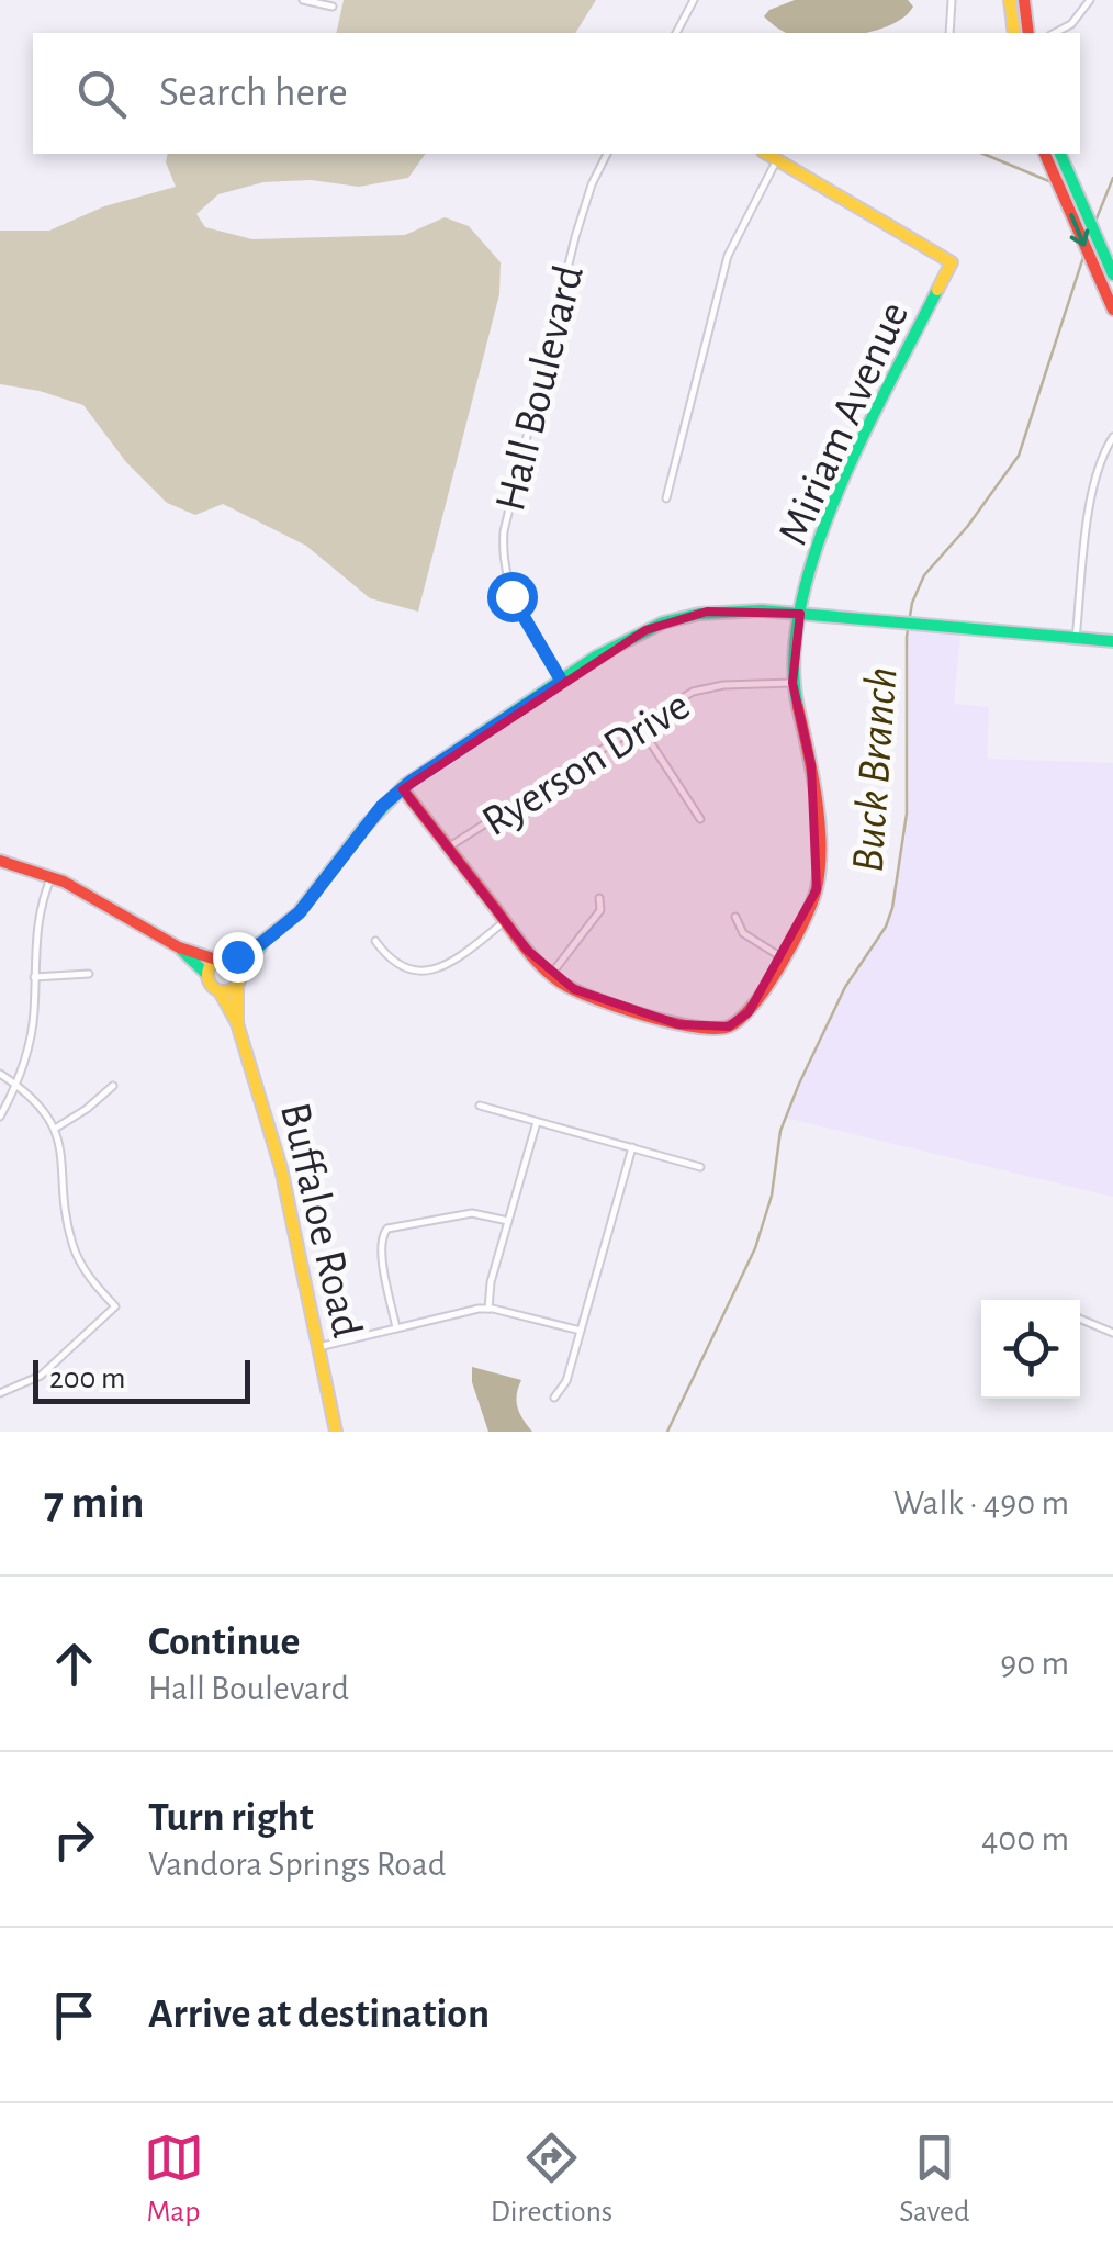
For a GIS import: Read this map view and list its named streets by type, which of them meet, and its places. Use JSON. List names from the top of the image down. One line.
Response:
{"streets":{"street":["Hall Boulevard","Miriam Avenue","Ryerson Drive","Buffaloe Road"]},"crossings":[["Miriam Avenue","Ryerson Drive"]],"water":["Buck Branch"],"scale_bar":"200 m","page":{"search":"Search here","scale":"200 m","heading":["7 min","Walk · 490 m"],"list":[["Continue","Hall Boulevard","90 m"],["Turn right","Vandora Springs Road","400 m"],"Arrive at destination"],"nav":["Map","Directions","Saved"]}}
